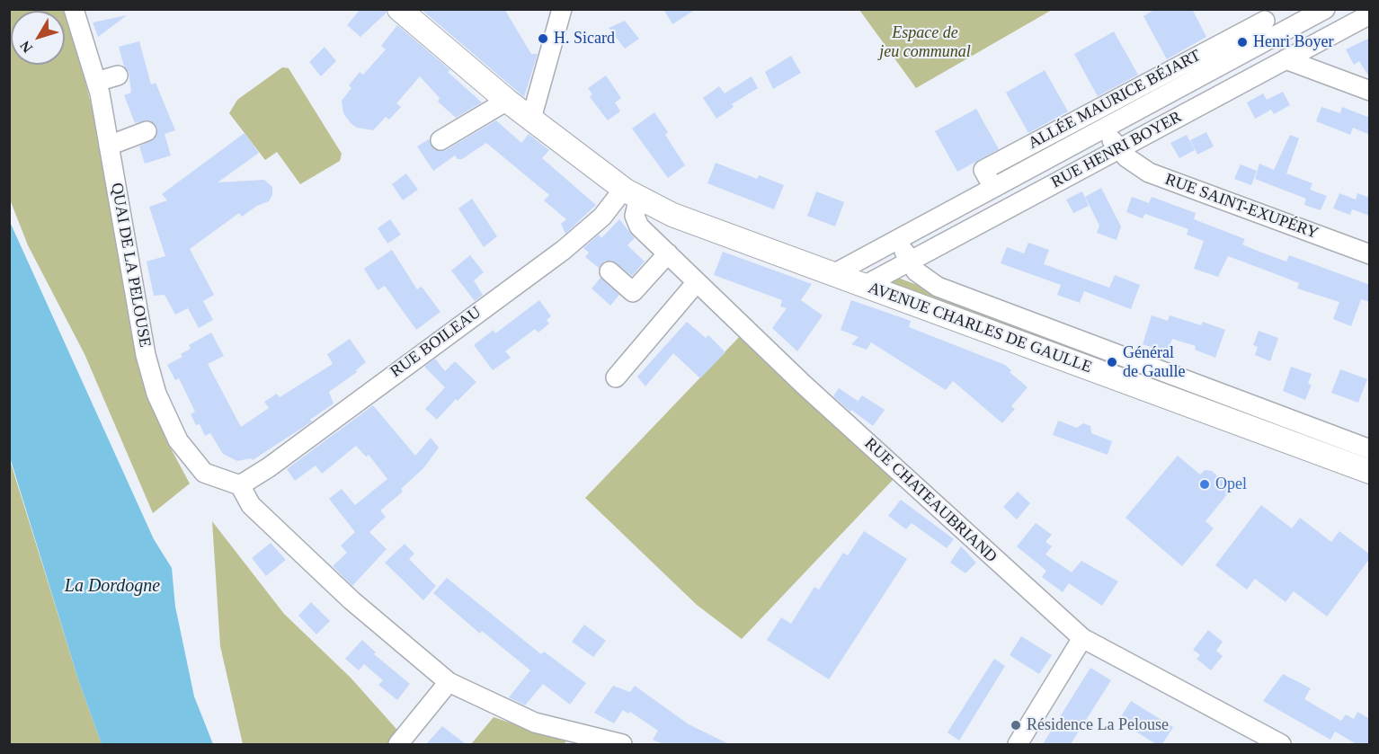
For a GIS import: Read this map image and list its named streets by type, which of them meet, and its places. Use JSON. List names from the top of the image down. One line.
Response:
{"streets":{"main road":["AVENUE CHARLES DE GAULLE"],"street":["ALLÉE MAURICE BÉJART","RUE HENRI BOYER","RUE SAINT-EXUPÉRY","QUAI DE LA PELOUSE","RUE BOILEAU","RUE CHATEAUBRIAND"]},"crossings":[["ALLÉE MAURICE BÉJART","RUE HENRI BOYER"],["RUE HENRI BOYER","RUE SAINT-EXUPÉRY"],["RUE HENRI BOYER","AVENUE CHARLES DE GAULLE"],["QUAI DE LA PELOUSE","RUE BOILEAU"],["AVENUE CHARLES DE GAULLE","RUE BOILEAU"],["AVENUE CHARLES DE GAULLE","RUE CHATEAUBRIAND"],["RUE BOILEAU","RUE CHATEAUBRIAND"]],"water":["La Dordogne"],"parks":["Espace de jeu communal"],"places":["H. Sicard","Henri Boyer","Général de Gaulle","Opel","Résidence La Pelouse"],"north":"bottom left"}
